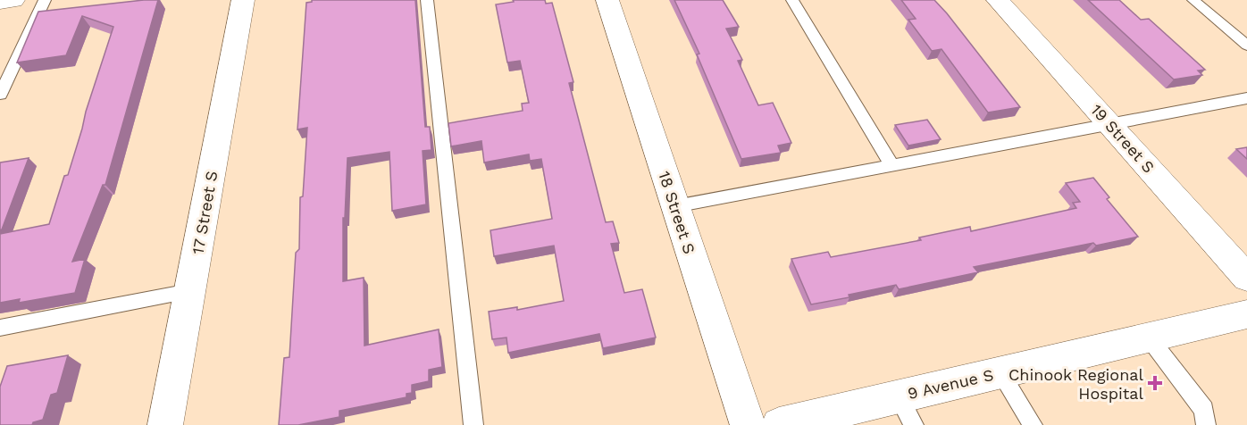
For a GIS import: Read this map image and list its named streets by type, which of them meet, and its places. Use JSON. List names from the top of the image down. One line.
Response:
{"streets":{"street":["19 Street S","17 Street S","18 Street S","9 Avenue S"]},"places":{"health":["Chinook Regional Hospital"]}}
